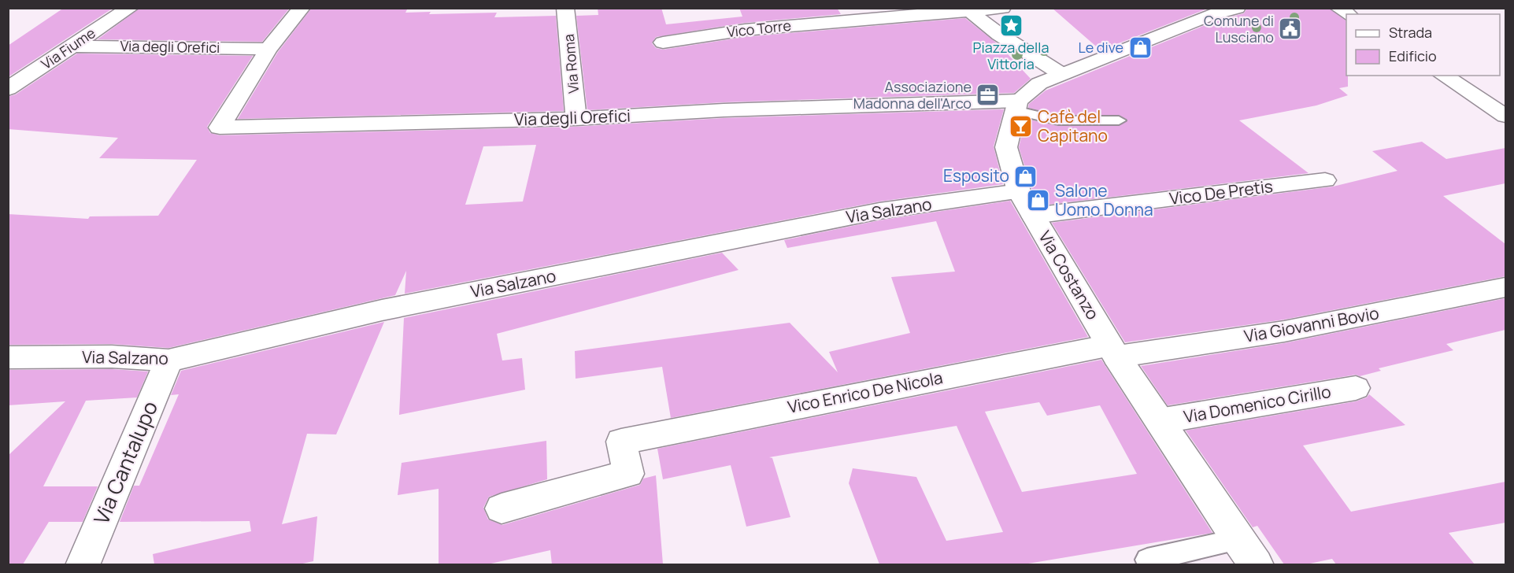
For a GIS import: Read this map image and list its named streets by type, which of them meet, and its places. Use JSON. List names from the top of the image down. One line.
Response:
{"streets":{"street":["Vico Torre","Via degli Orefici","Via Fiume","Via Roma","Vico De Pretis","Via Salzano","Via Costanzo","Via Giovanni Bovio","Vico Enrico De Nicola","Via Domenico Cirillo","Via Cantalupo"]},"crossings":[["Via degli Orefici","Via Fiume"],["Via degli Orefici","Via Roma"],["Via degli Orefici","Via Costanzo"],["Vico De Pretis","Via Costanzo"],["Via Salzano","Via Costanzo"],["Via Salzano","Via Cantalupo"],["Via Costanzo","Via Giovanni Bovio"],["Via Costanzo","Vico Enrico De Nicola"],["Via Costanzo","Via Domenico Cirillo"],["Via Giovanni Bovio","Vico Enrico De Nicola"]],"places":{"place":["Piazza della Vittoria"],"public building":["Comune di Lusciano"],"shop":["Le dive","Esposito","Salone Uomo Donna"],"office":["Associazione Madonna dell'Arco"],"bar":["Cafè del Capitano"]},"legend":["Strada","Edificio"]}
